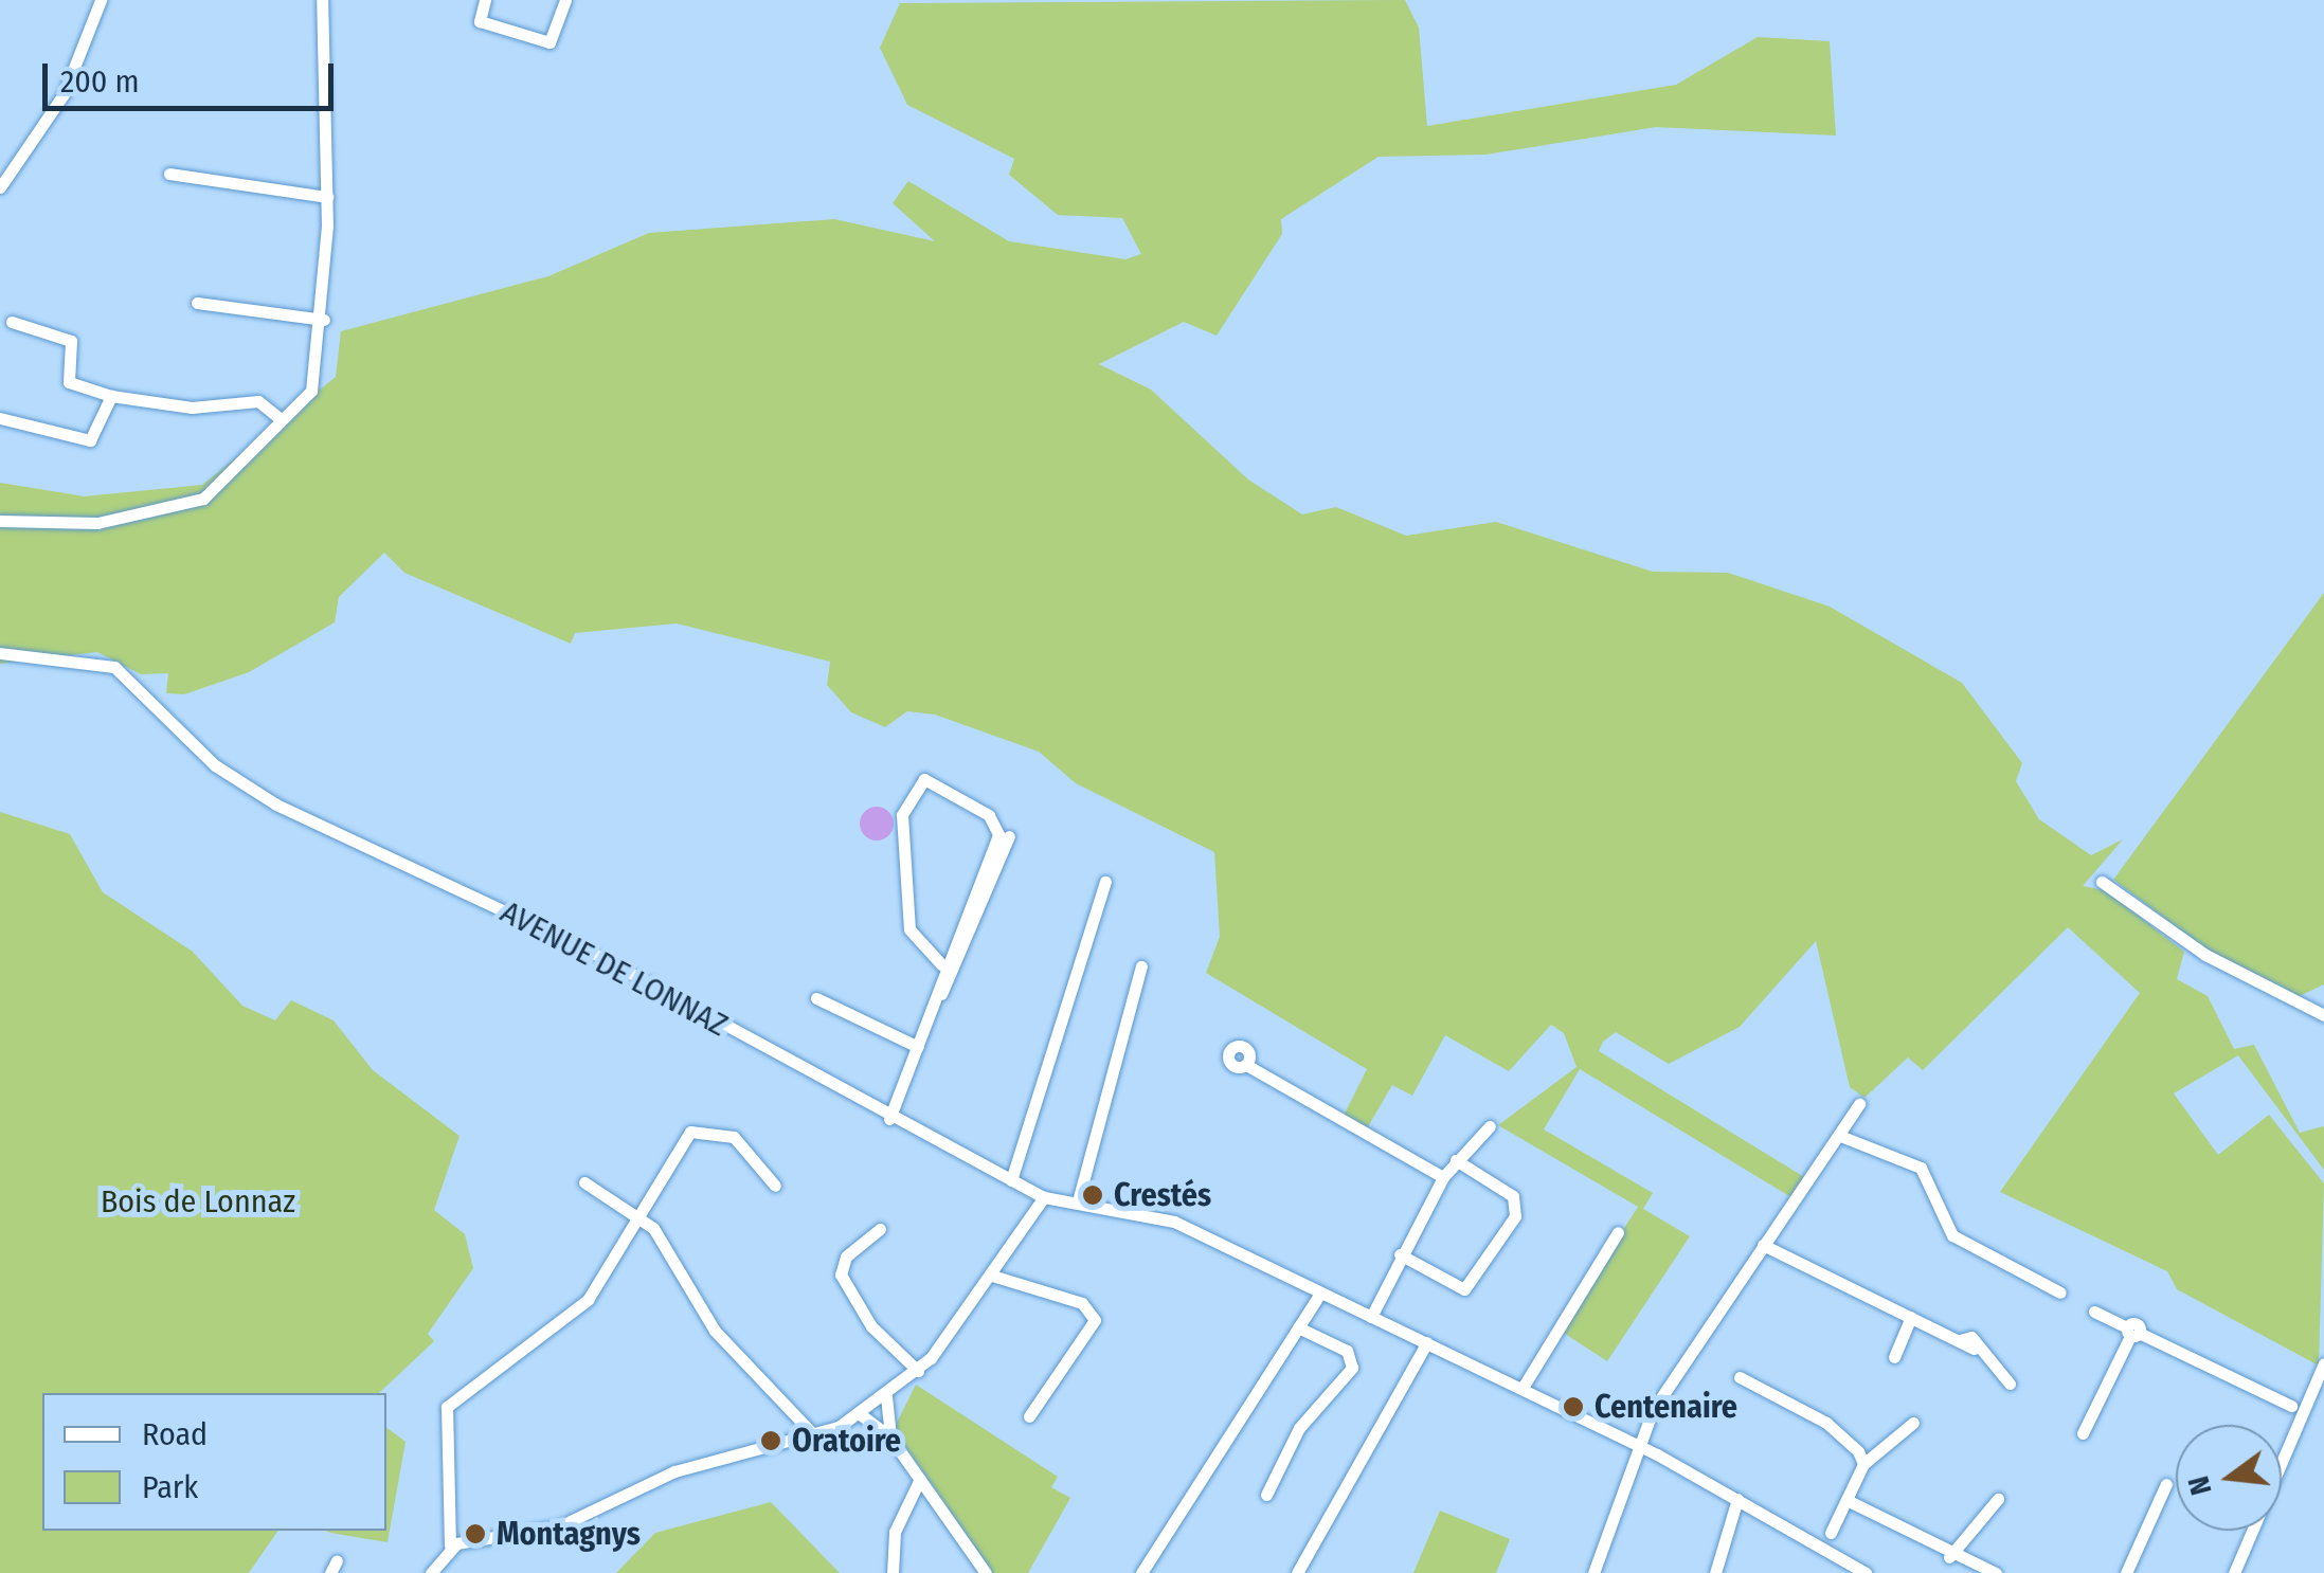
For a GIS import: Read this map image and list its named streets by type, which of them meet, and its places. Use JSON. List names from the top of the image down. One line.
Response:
{"streets":{"street":["AVENUE DE LONNAZ"]},"parks":["Bois de Lonnaz"],"places":["Crestés","Centenaire","Oratoire","Montagnys"],"legend":["Road","Park"],"scale_bar":"200 m","north":"left"}
